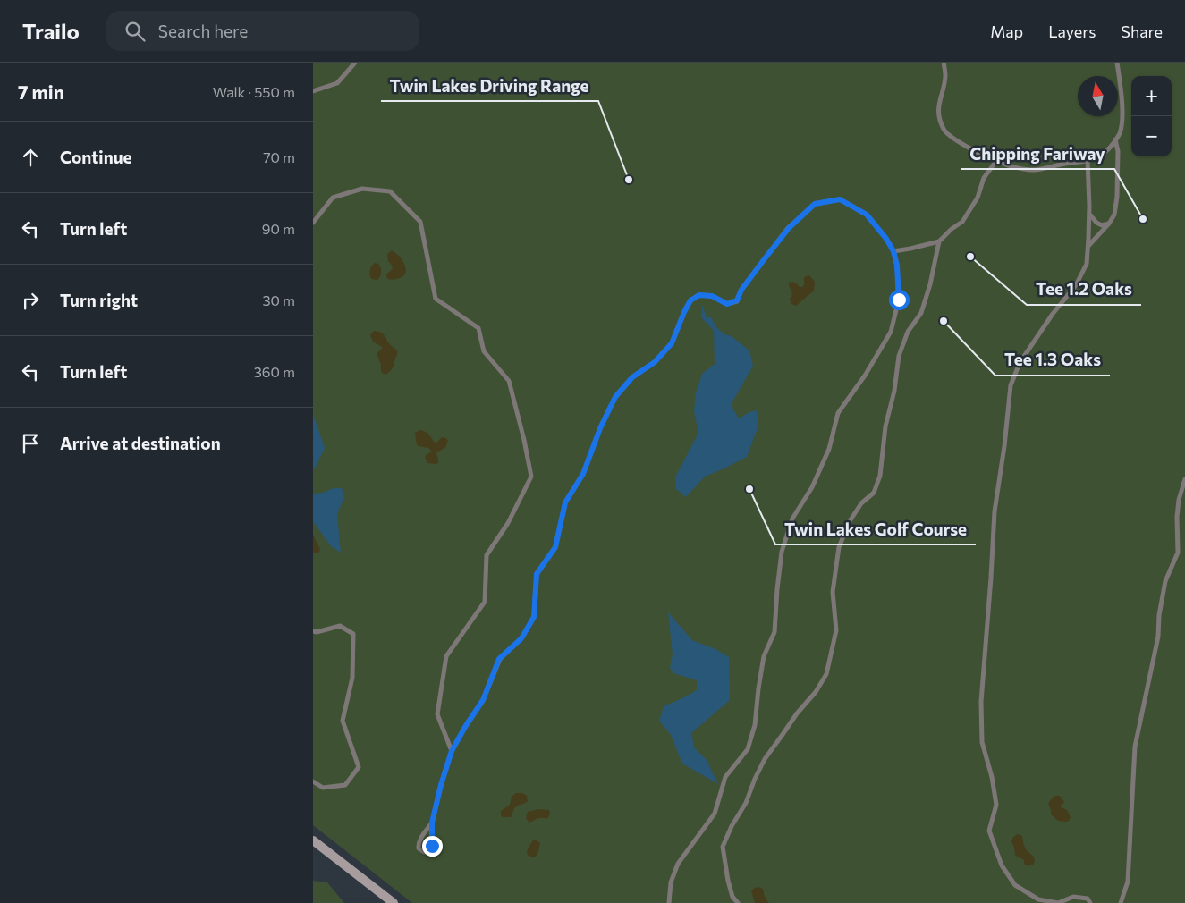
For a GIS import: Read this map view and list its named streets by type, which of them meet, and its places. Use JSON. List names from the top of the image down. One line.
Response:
{"places":["Twin Lakes Driving Range","Chipping Fariway","Tee 1.2 Oaks","Tee 1.3 Oaks","Twin Lakes Golf Course"],"north":"top","page":{"header":"Trailo","search":"Search here","nav":["Map","Layers","Share"],"heading":["7 min","Walk · 550 m"],"map_buttons":["+","−"],"list":[["Continue","70 m"],["Turn left","90 m"],["Turn right","30 m"],["Turn left","360 m"],"Arrive at destination"]}}
